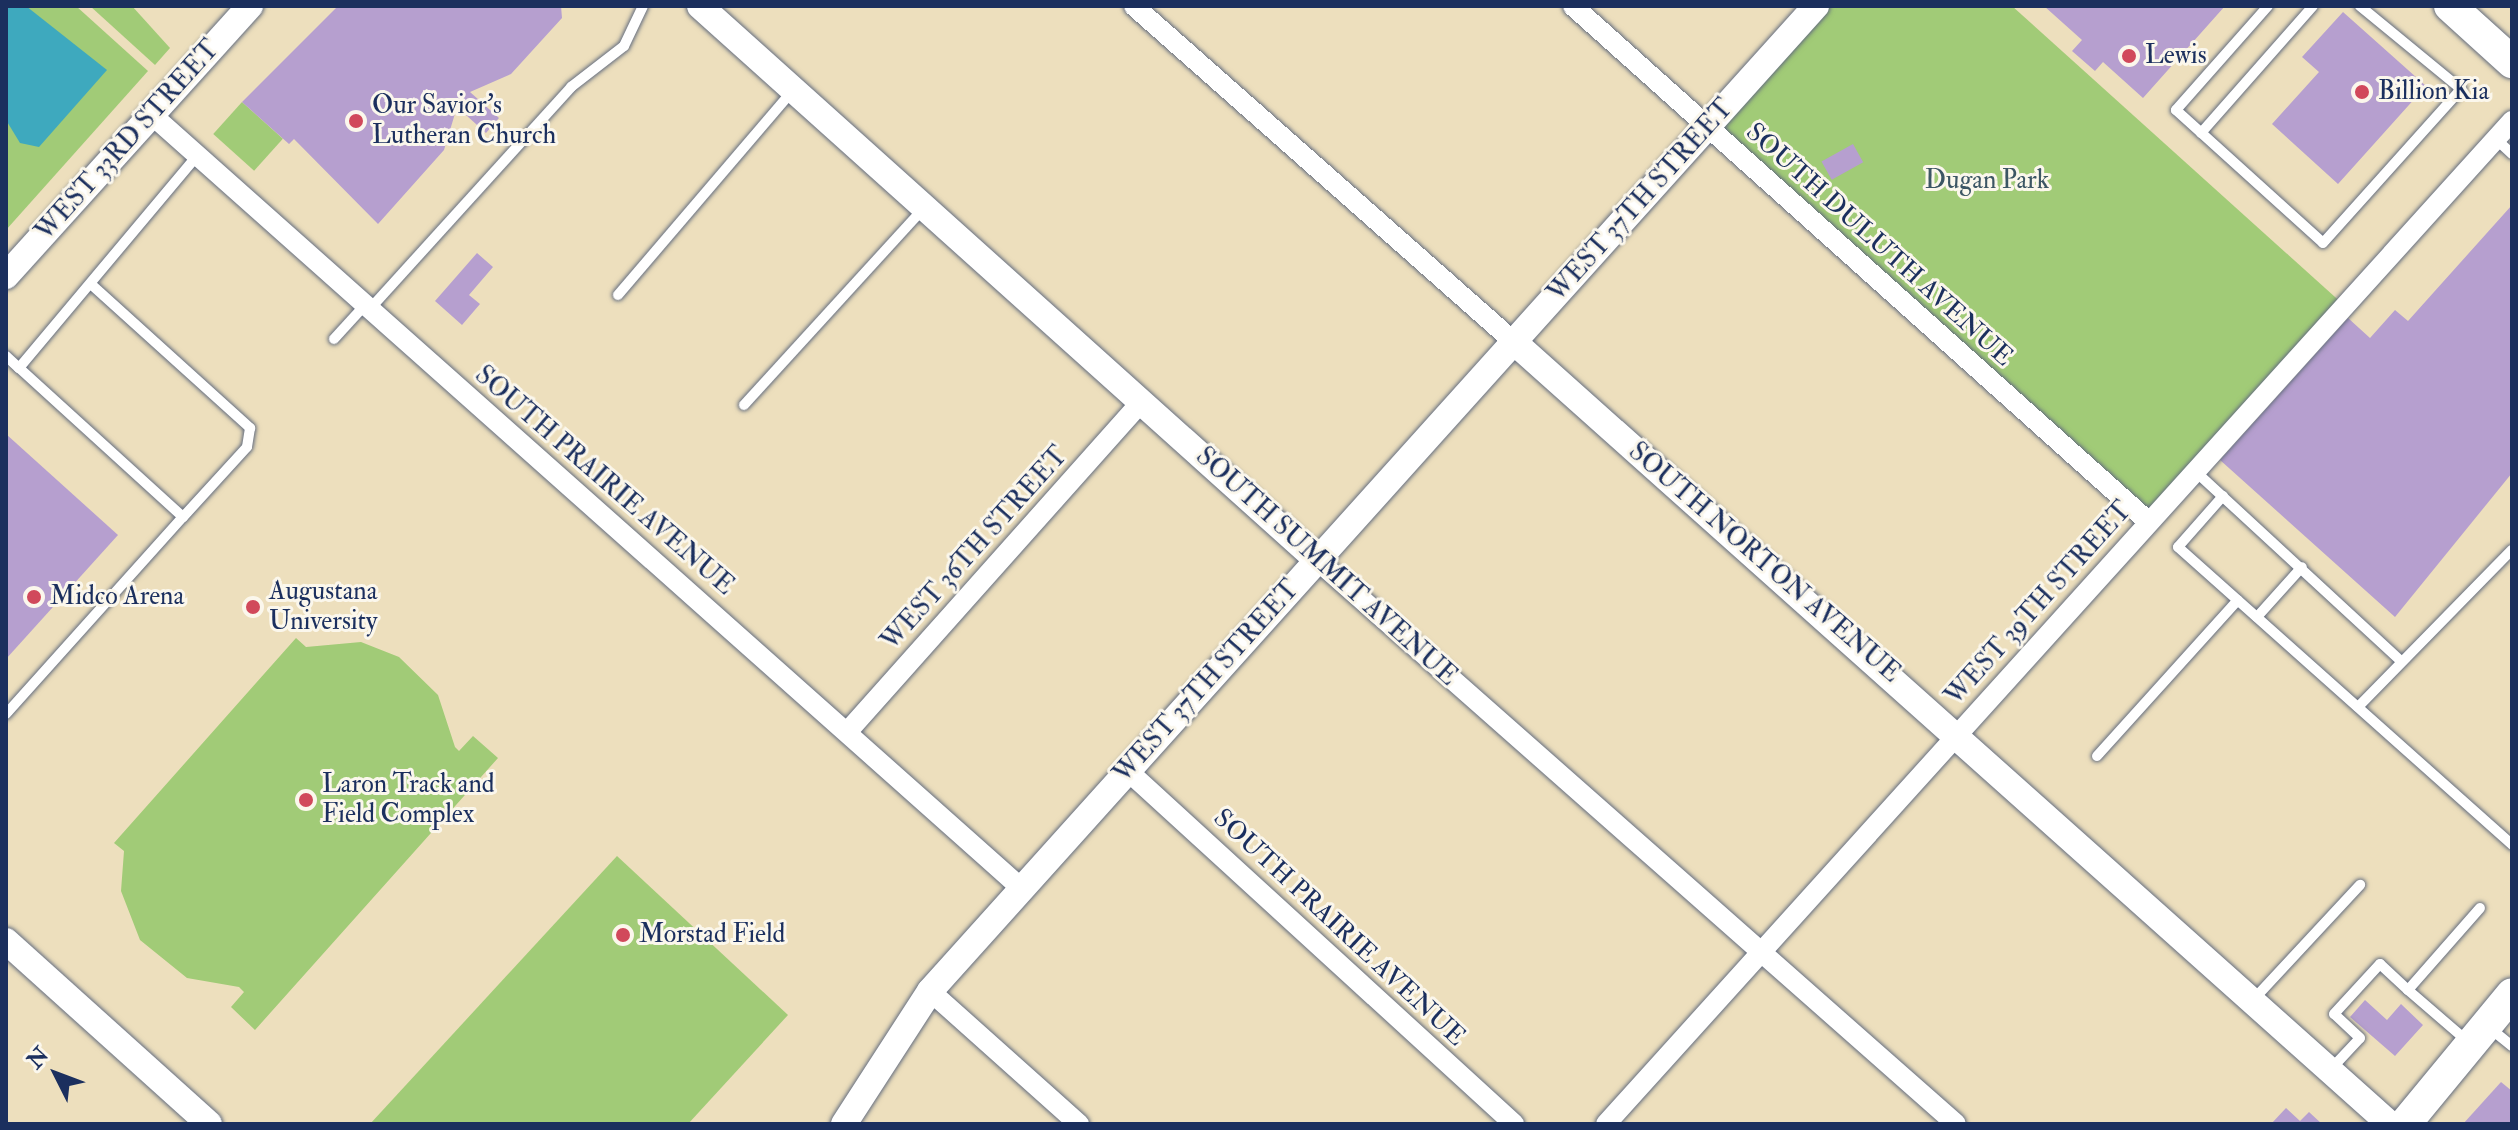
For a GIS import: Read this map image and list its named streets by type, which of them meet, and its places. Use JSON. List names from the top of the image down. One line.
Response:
{"streets":{"street":["WEST 33RD STREET","WEST 37TH STREET","SOUTH DULUTH AVENUE","SOUTH PRAIRIE AVENUE","WEST 36TH STREET","SOUTH NORTON AVENUE","SOUTH SUMMIT AVENUE","WEST 39TH STREET"]},"crossings":[["WEST 33RD STREET","SOUTH PRAIRIE AVENUE"],["WEST 37TH STREET","SOUTH DULUTH AVENUE"],["WEST 37TH STREET","SOUTH PRAIRIE AVENUE"],["WEST 37TH STREET","SOUTH NORTON AVENUE"],["WEST 37TH STREET","SOUTH SUMMIT AVENUE"],["SOUTH DULUTH AVENUE","WEST 39TH STREET"],["SOUTH PRAIRIE AVENUE","WEST 36TH STREET"],["WEST 36TH STREET","SOUTH SUMMIT AVENUE"],["SOUTH NORTON AVENUE","WEST 39TH STREET"],["SOUTH SUMMIT AVENUE","WEST 39TH STREET"]],"parks":["Dugan Park"],"places":["Lewis","Billion Kia","Our Savior's Lutheran Church","Midco Arena","Augustana University","Laron Track and Field Complex","Morstad Field"],"north":"top left"}
